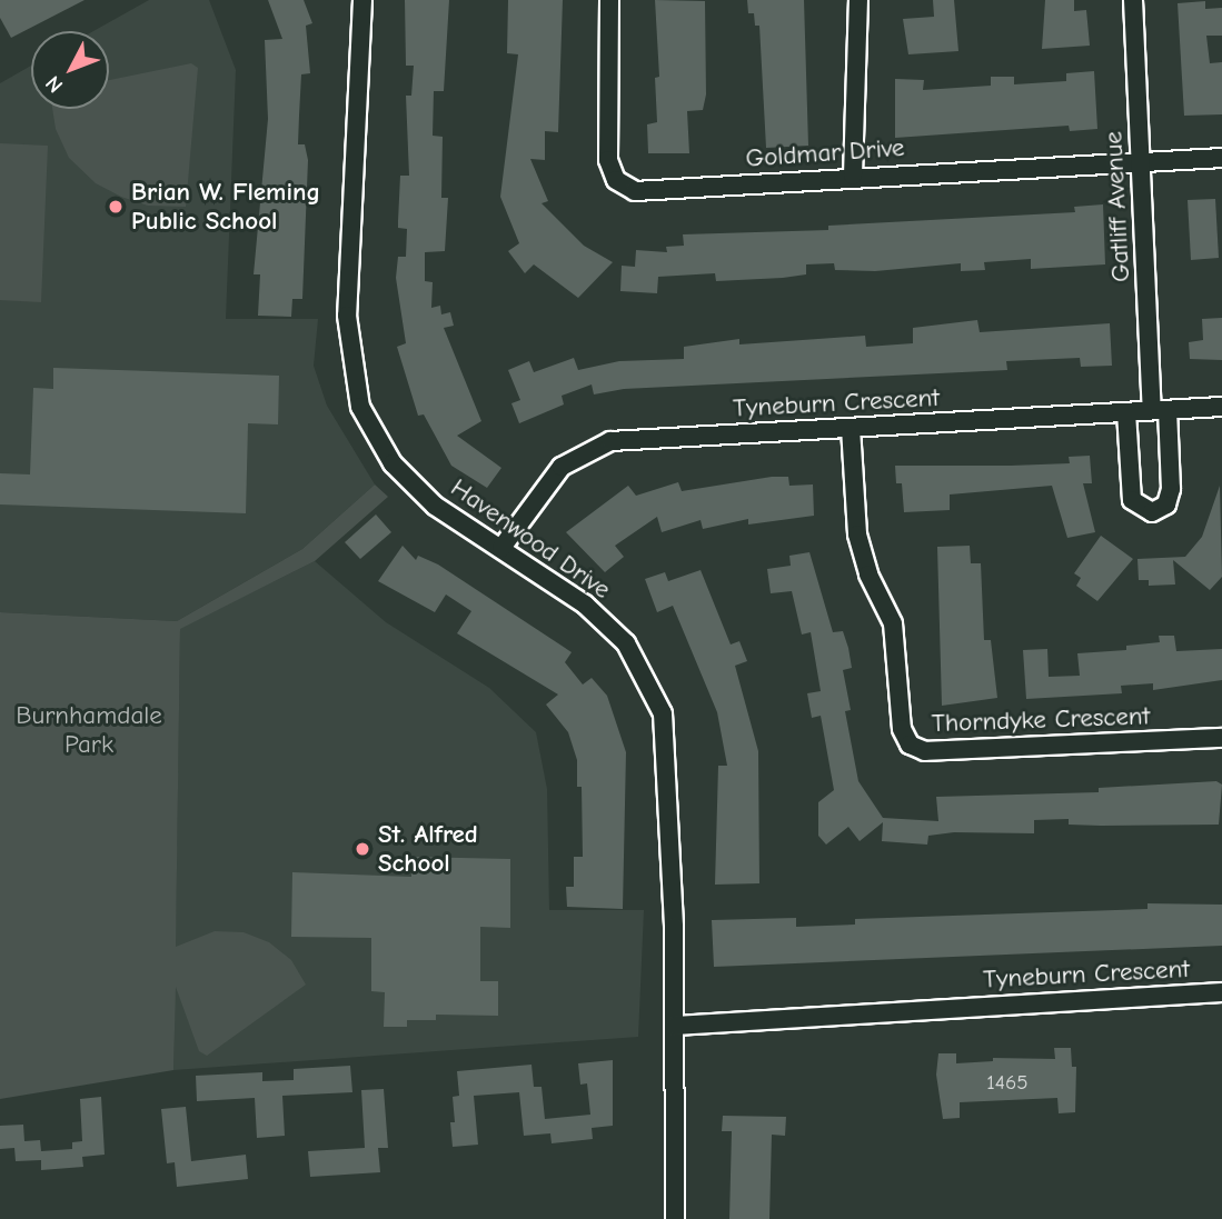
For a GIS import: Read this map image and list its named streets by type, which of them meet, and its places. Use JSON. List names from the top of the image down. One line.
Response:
{"streets":{"street":["Goldmar Drive","Gatliff Avenue","Tyneburn Crescent","Havenwood Drive","Thorndyke Crescent"]},"crossings":[["Goldmar Drive","Gatliff Avenue"],["Gatliff Avenue","Tyneburn Crescent"],["Tyneburn Crescent","Havenwood Drive"],["Tyneburn Crescent","Thorndyke Crescent"]],"parks":["Burnhamdale Park"],"places":["Brian W. Fleming Public School","St. Alfred School"],"house_numbers":["1465"],"north":"bottom left"}
